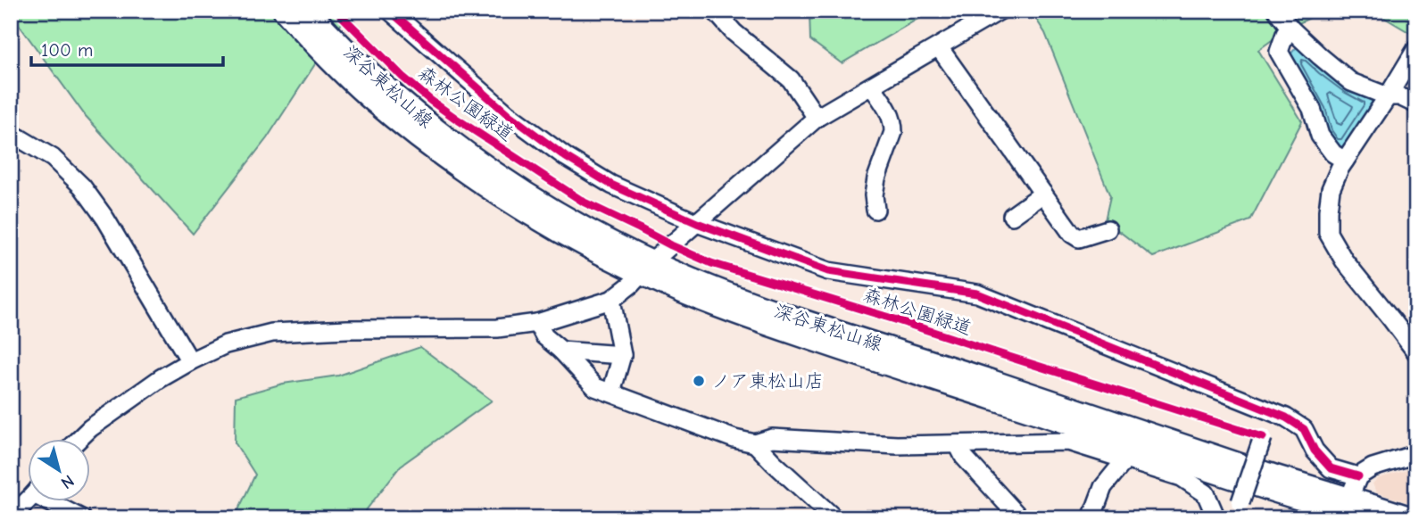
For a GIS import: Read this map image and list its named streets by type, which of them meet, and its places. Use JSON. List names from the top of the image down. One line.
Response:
{"streets":{"main road":["深谷東松山線"],"cycle path":["森林公園緑道"]},"places":["ノア東松山店"],"scale_bar":"100 m","north":"bottom right"}
